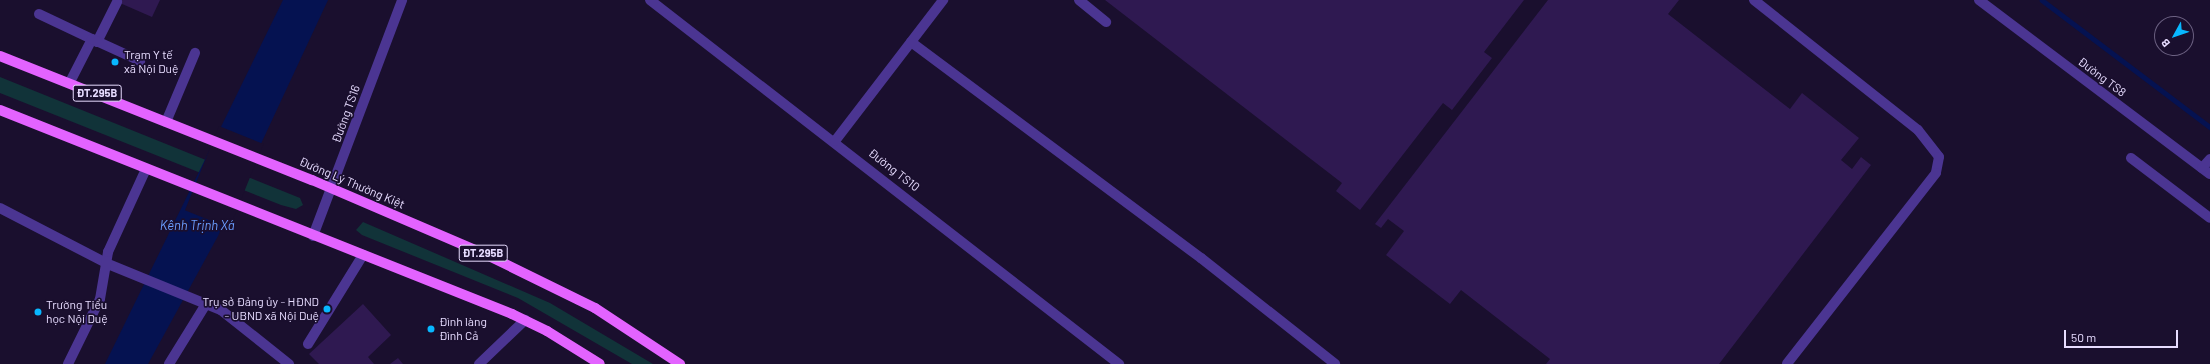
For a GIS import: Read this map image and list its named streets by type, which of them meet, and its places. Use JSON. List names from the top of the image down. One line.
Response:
{"streets":{"main road":["ĐT.295B","Đường Lý Thường Kiệt"],"street":["Đường TS8","Đường TS16","Đường TS10"]},"crossings":[["Đường TS16","Đường Lý Thường Kiệt"]],"water":["Kênh Trịnh Xá"],"places":["Trạm Y tế xã Nội Duệ","Trụ sở Đảng ủy - HĐND - UBND xã Nội Duệ","Trường Tiểu học Nội Duệ","Đình làng Đình Cả"],"scale_bar":"50 m","north":"bottom left"}
